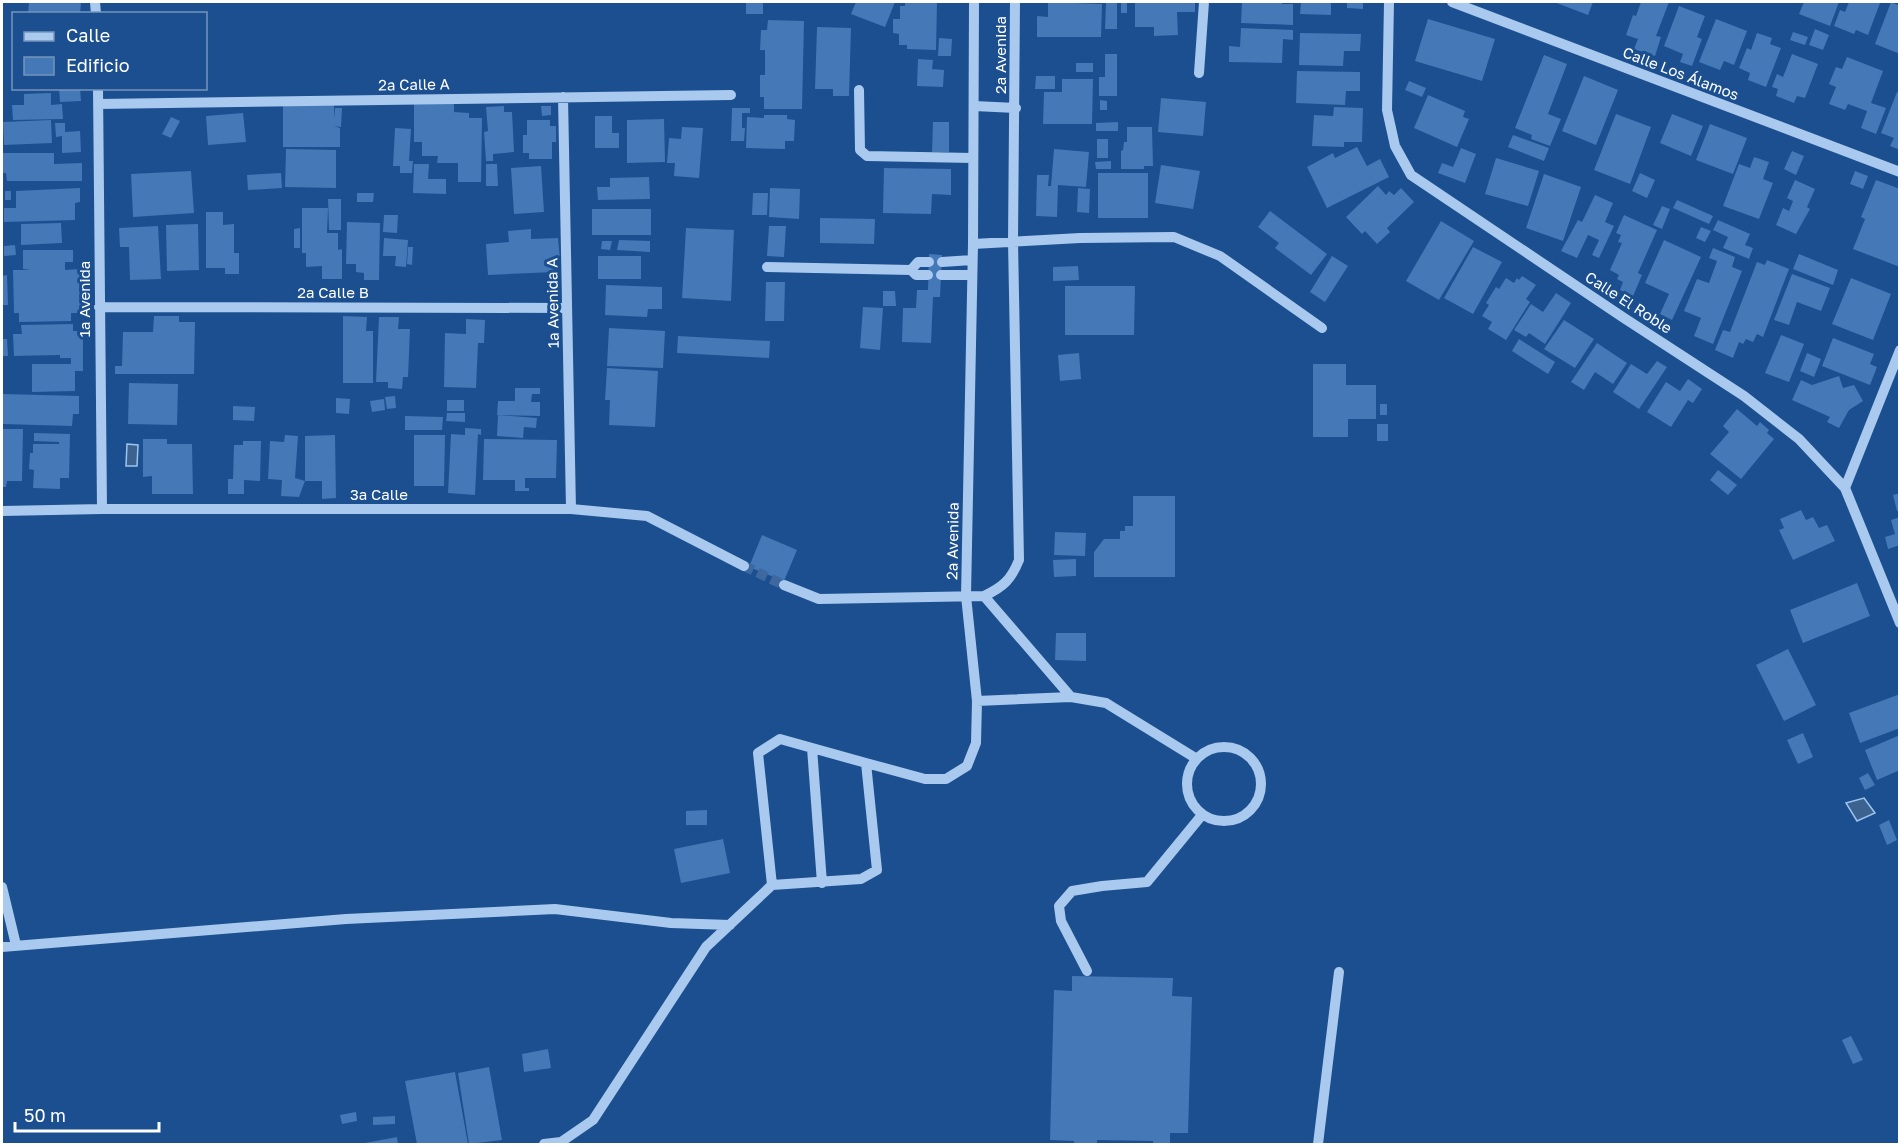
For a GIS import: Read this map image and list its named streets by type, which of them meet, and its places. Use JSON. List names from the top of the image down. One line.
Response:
{"streets":{"street":["2a Avenida","Calle Los Álamos","2a Calle A","2a Calle B","1a Avenida","Calle El Roble","1a Avenida A","3a Calle"]},"crossings":[["2a Calle A","1a Avenida"],["2a Calle A","1a Avenida A"],["2a Calle B","1a Avenida"],["2a Calle B","1a Avenida A"],["1a Avenida","3a Calle"],["1a Avenida A","3a Calle"]],"legend":["Calle","Edificio"],"scale_bar":"50 m"}
